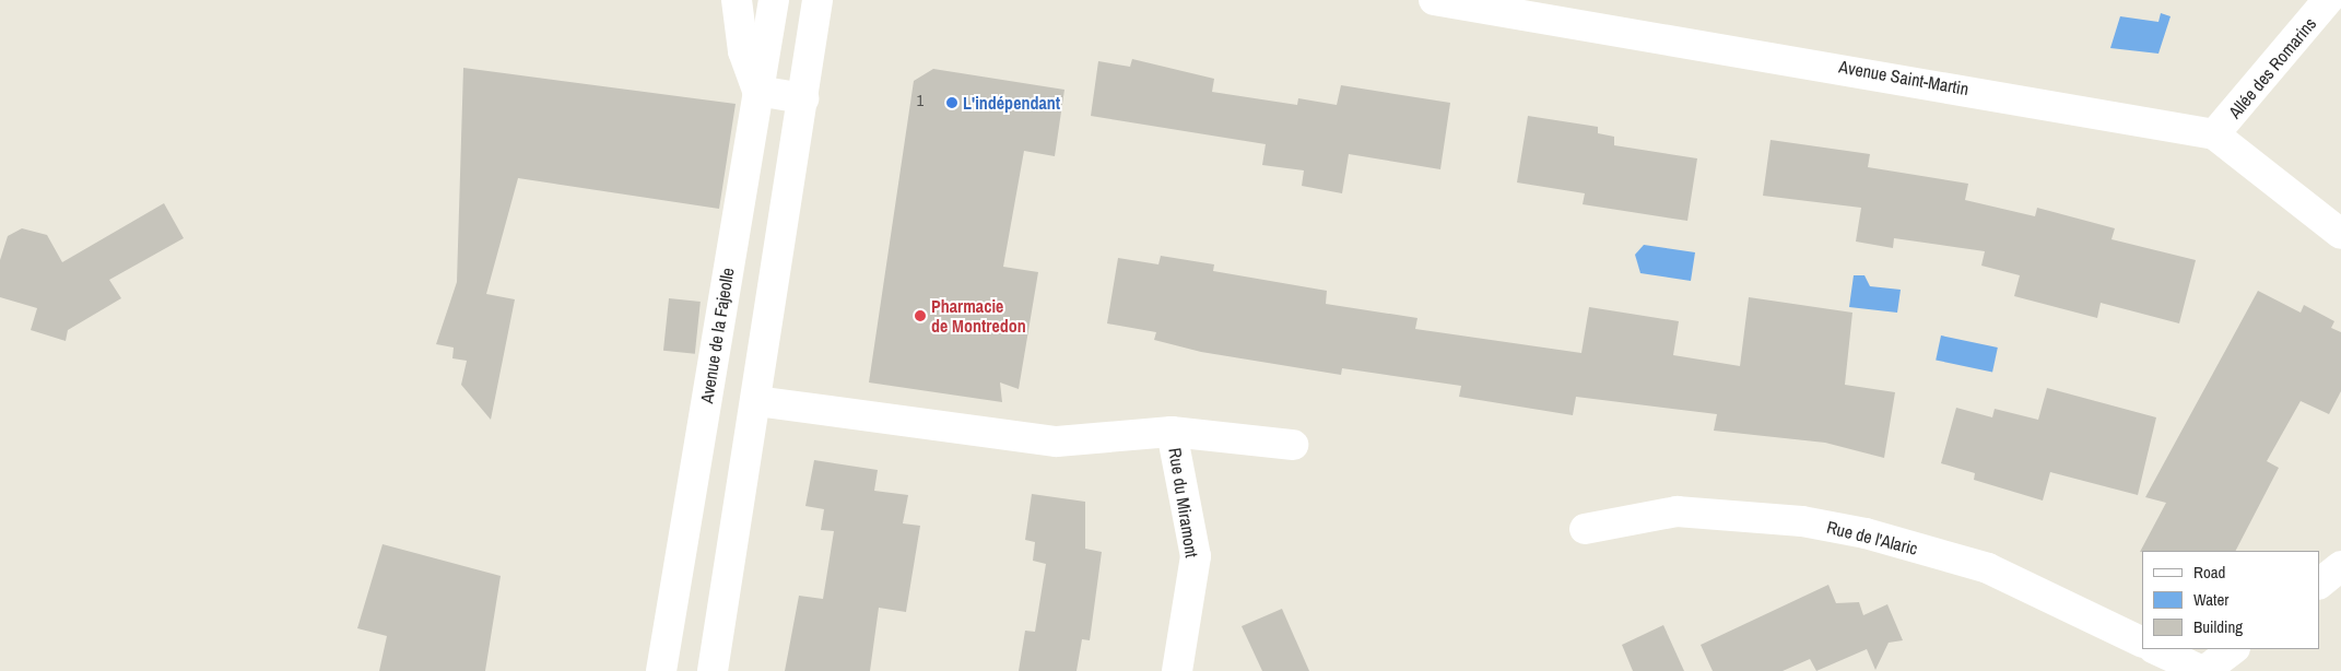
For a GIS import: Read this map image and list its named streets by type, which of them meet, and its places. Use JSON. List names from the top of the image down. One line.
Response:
{"streets":{"street":["Allée des Romarins","Avenue Saint-Martin","Avenue de la Fajeolle","Rue du Miramont","Rue de l'Alaric"]},"crossings":[["Allée des Romarins","Avenue Saint-Martin"]],"places":["L'indépendant","Pharmacie de Montredon"],"house_numbers":["1"],"legend":["Road","Water","Building"]}
